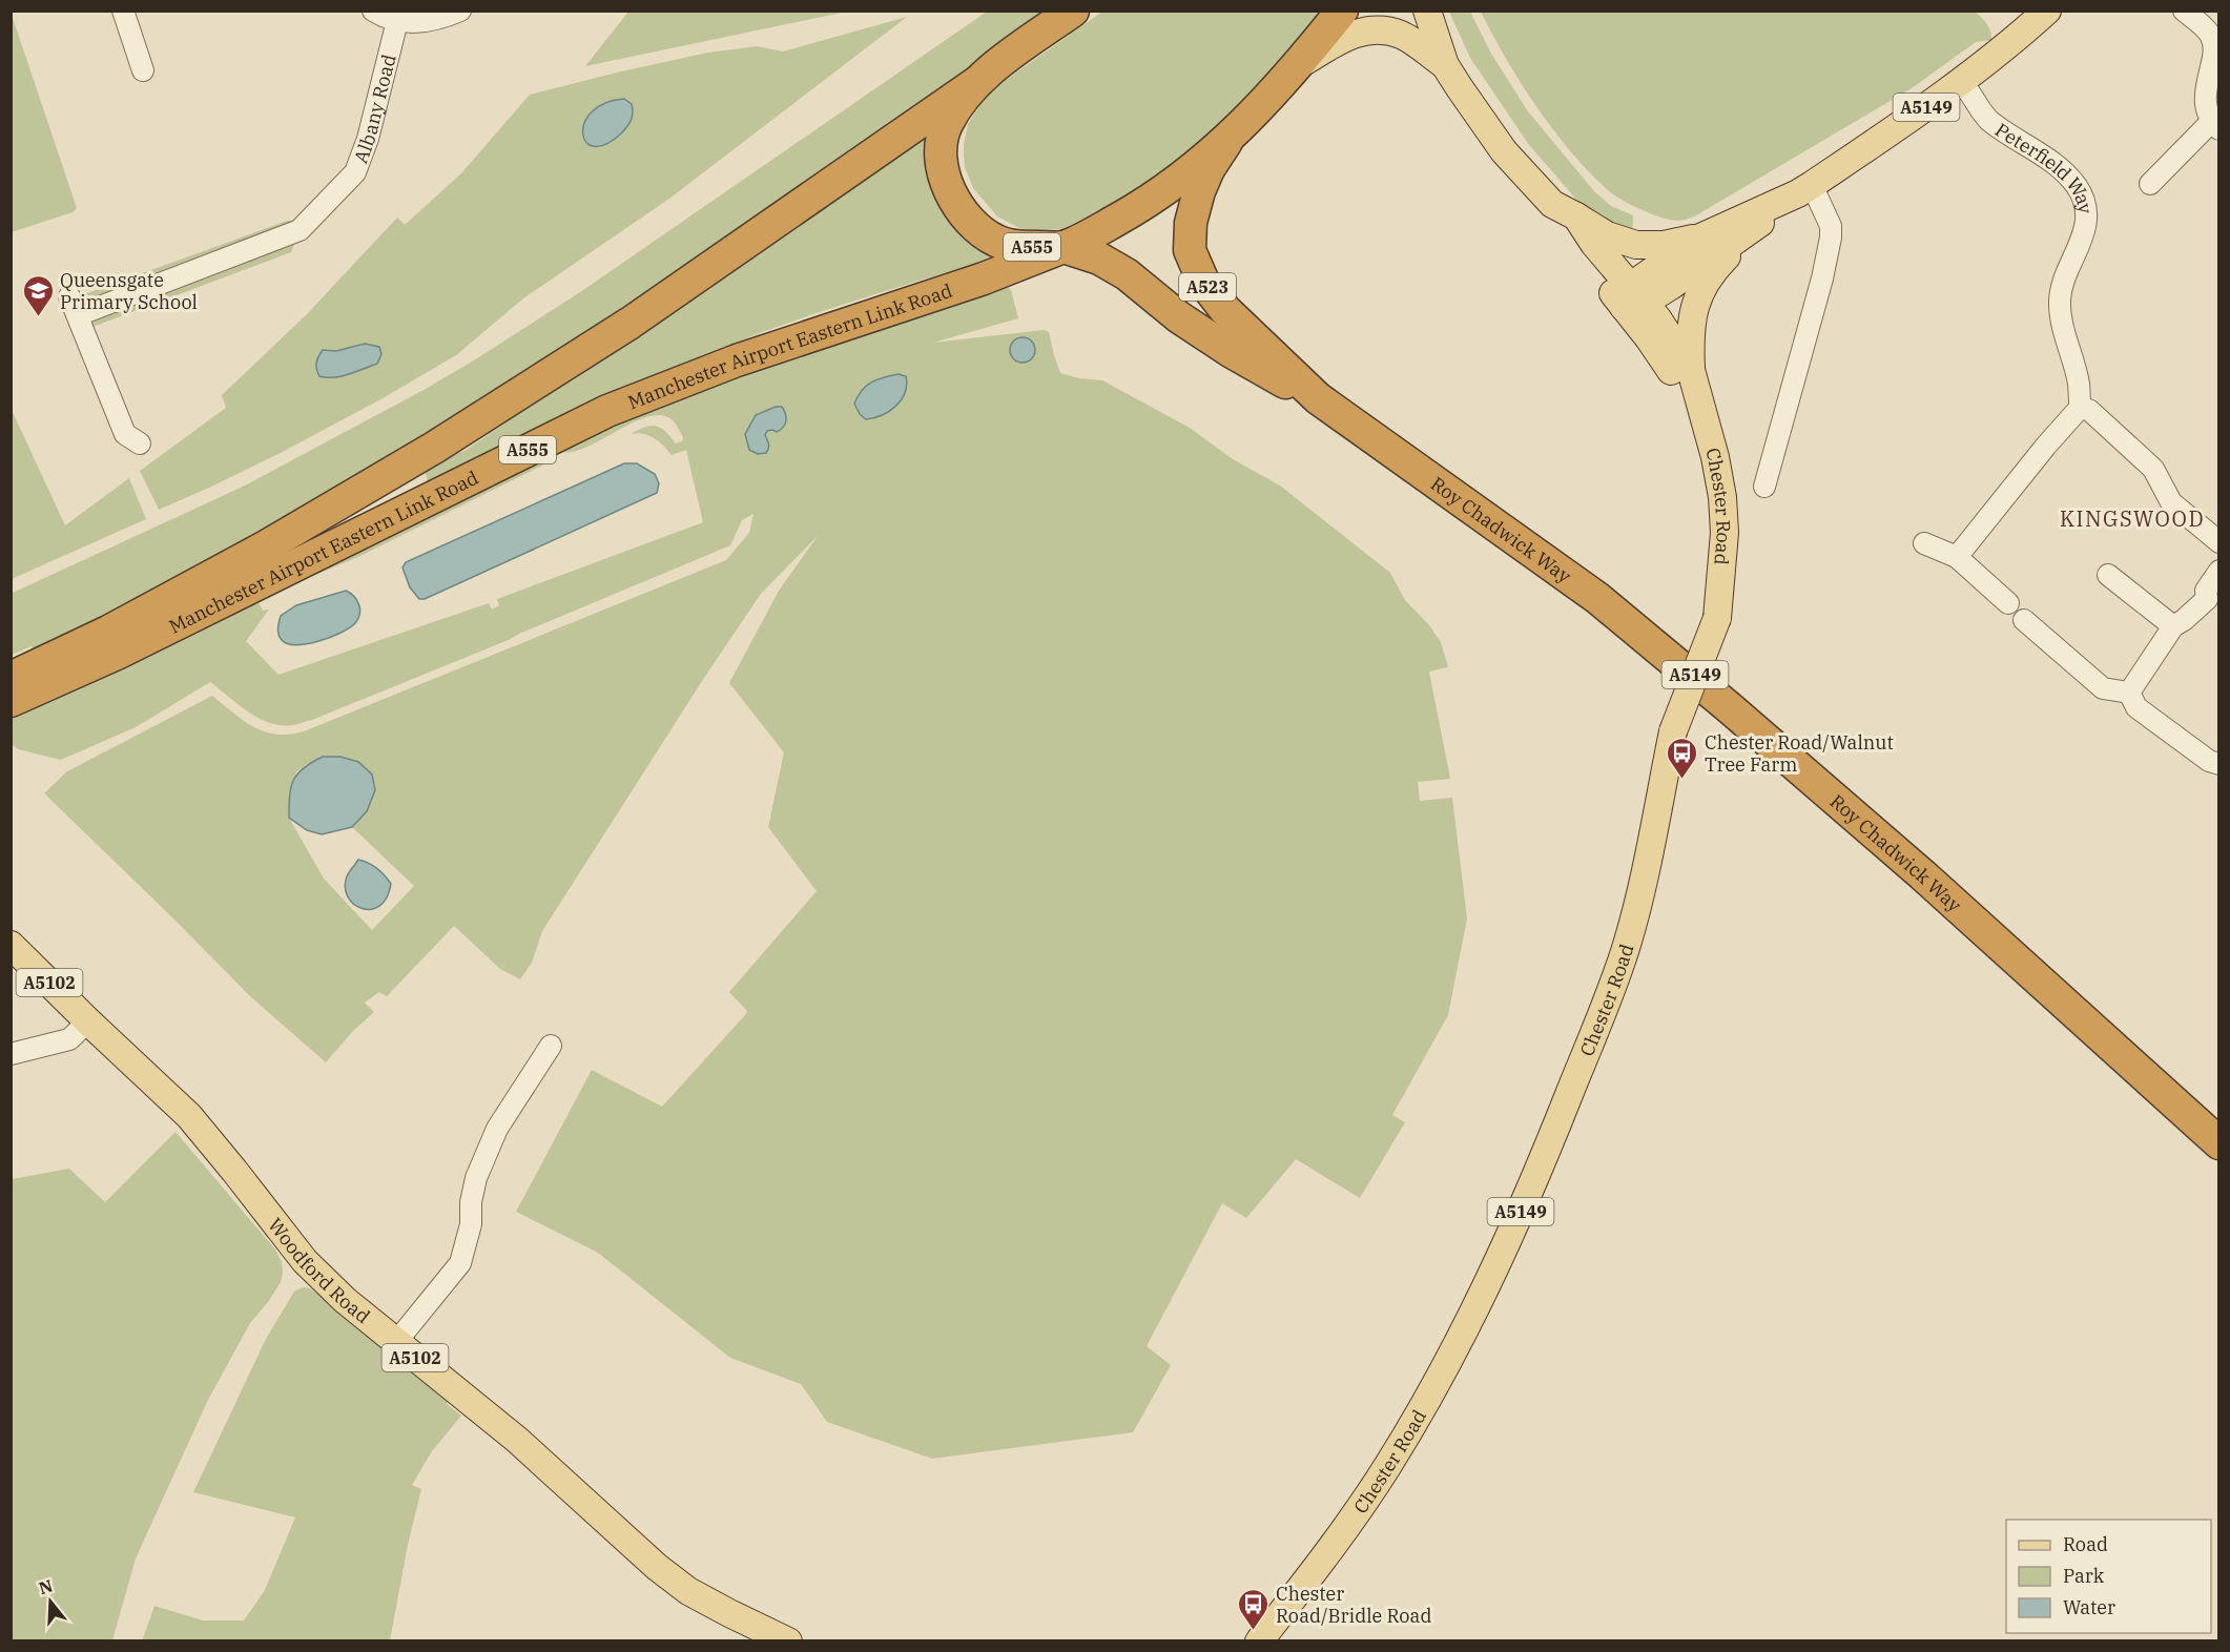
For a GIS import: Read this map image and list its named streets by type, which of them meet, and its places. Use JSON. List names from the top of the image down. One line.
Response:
{"streets":{"highway":["A555","A523","Manchester Airport Eastern Link Road","Roy Chadwick Way"],"main road":["A5149","Chester Road","A5102","Woodford Road"],"street":["Albany Road","Peterfield Way"]},"crossings":[["A5149","Peterfield Way"],["A5149","Chester Road"],["A555","Manchester Airport Eastern Link Road"],["A555","Roy Chadwick Way"],["Manchester Airport Eastern Link Road","Roy Chadwick Way"]],"districts":["KINGSWOOD"],"places":{"school or university":["Queensgate Primary School"],"bus stop":["Chester Road/Walnut Tree Farm","Chester Road/Bridle Road"]},"legend":["Road","Park","Water"],"north":"top"}
